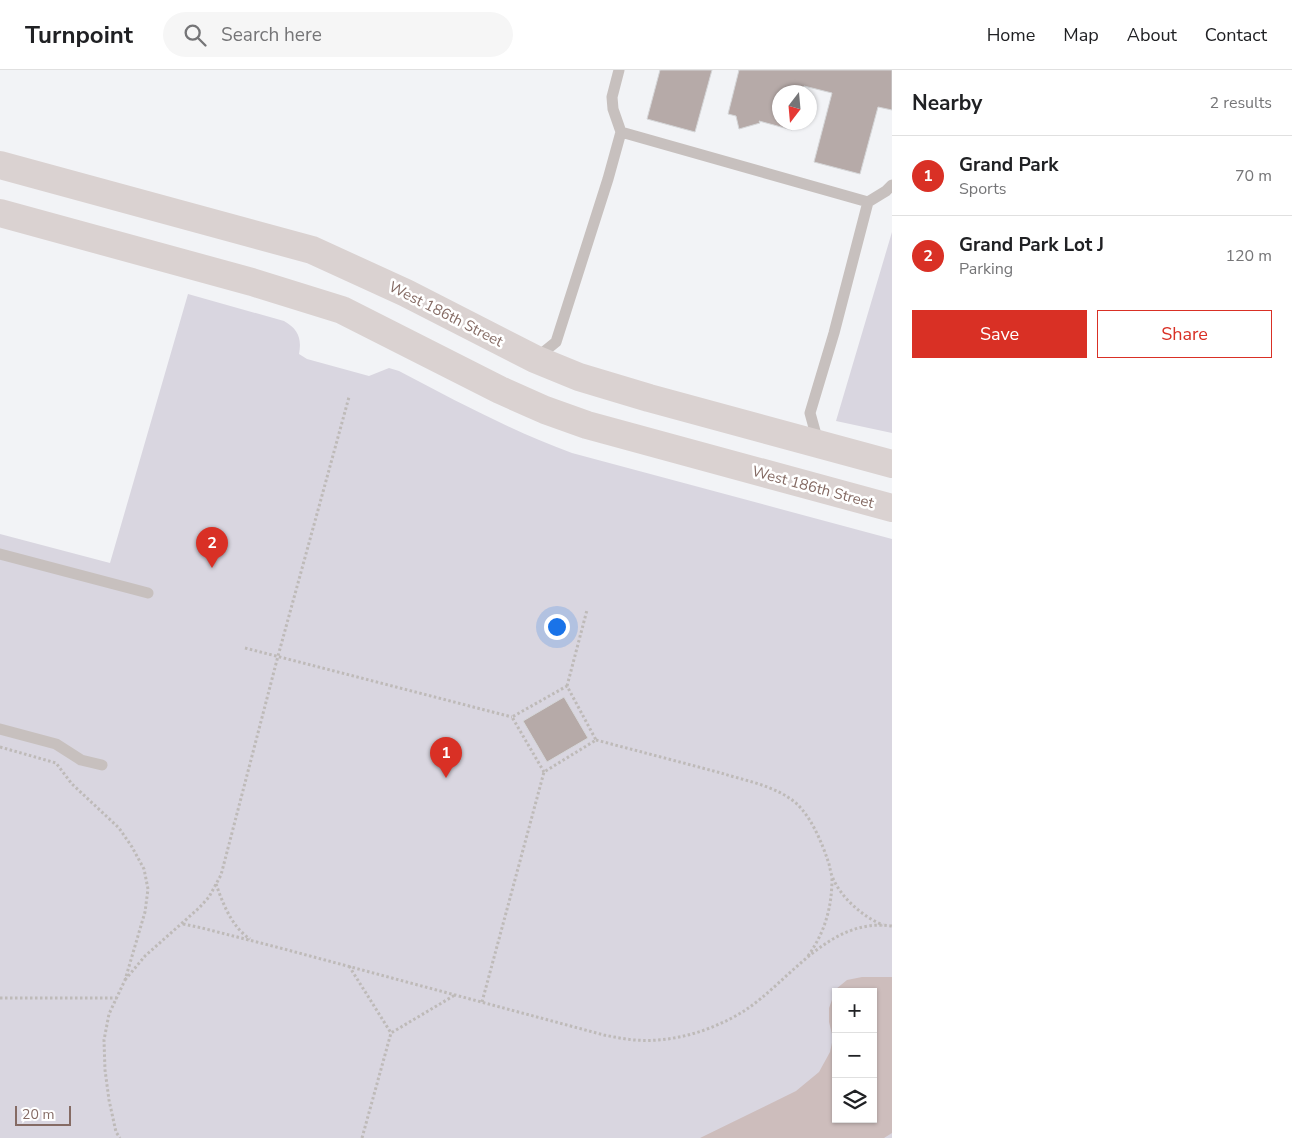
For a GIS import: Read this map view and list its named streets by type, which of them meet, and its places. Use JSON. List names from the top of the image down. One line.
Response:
{"streets":{"street":["West 186th Street"]},"scale_bar":"20 m","north":"bottom","page":{"header":"Turnpoint","search":"Search here","nav":["Home","Map","About","Contact"],"heading":["Nearby","2 results"],"list":[{"mark":"1","name":"Grand Park","note":"Sports","value":"70 m"},{"mark":"2","name":"Grand Park Lot J","note":"Parking","value":"120 m"}],"buttons":["Save","Share"],"pins":["2","1"],"map_buttons":["+","−"],"scale":"20 m"}}
